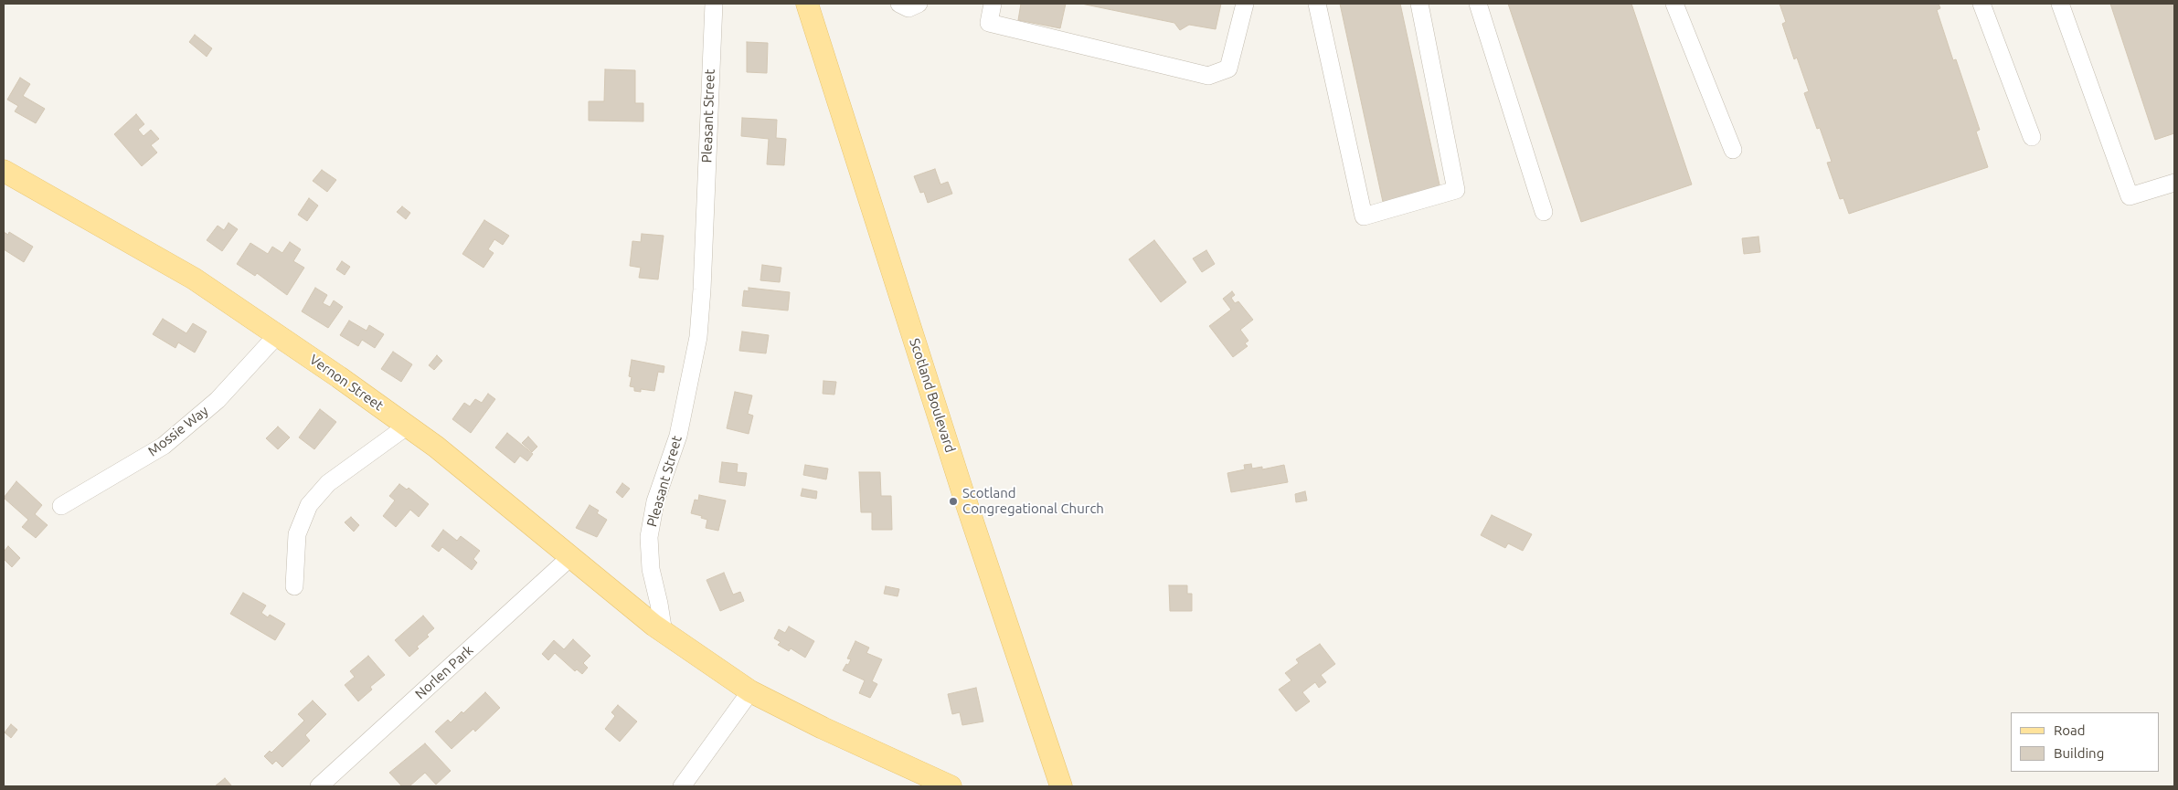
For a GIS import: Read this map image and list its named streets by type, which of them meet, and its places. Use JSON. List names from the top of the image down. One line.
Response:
{"streets":{"main road":["Vernon Street","Scotland Boulevard"],"street":["Pleasant Street","Mossie Way","Norlen Park"]},"crossings":[["Pleasant Street","Vernon Street"],["Vernon Street","Mossie Way"],["Vernon Street","Norlen Park"]],"places":["Scotland Congregational Church"],"legend":["Road","Building"]}
